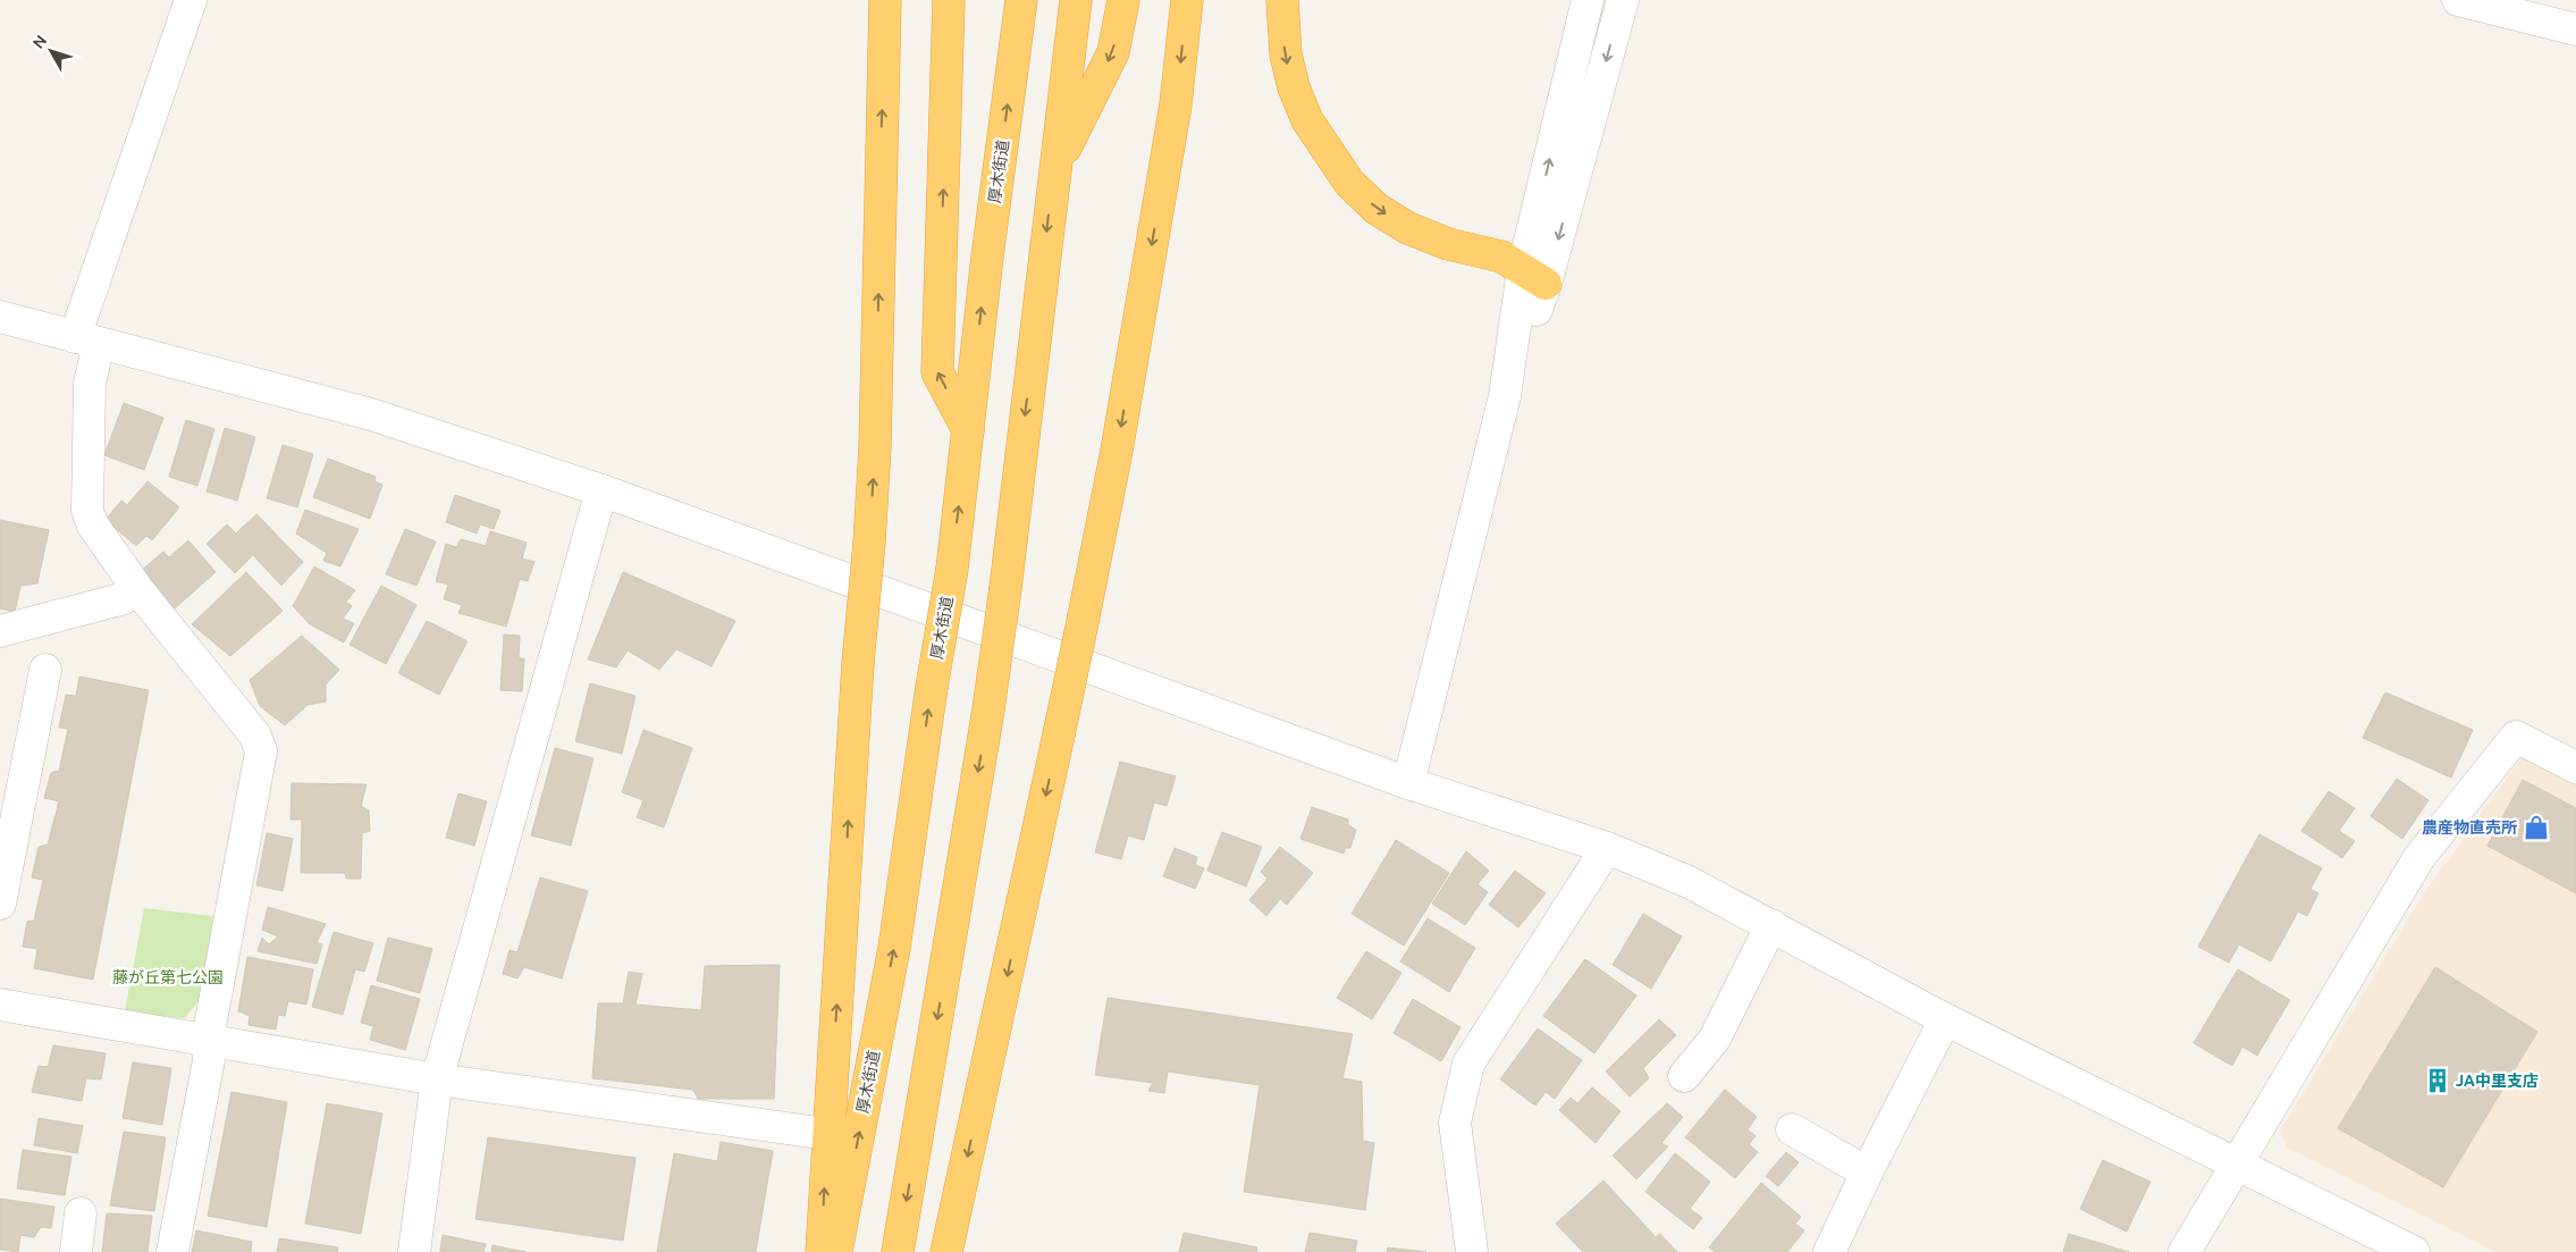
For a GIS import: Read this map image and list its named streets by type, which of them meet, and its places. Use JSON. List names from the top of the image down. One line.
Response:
{"streets":{"highway":["厚木街道"]},"parks":["藤が丘第七公園"],"places":{"shop":["農産物直売所"],"building":["JA中里支店"]},"north":"top left"}
